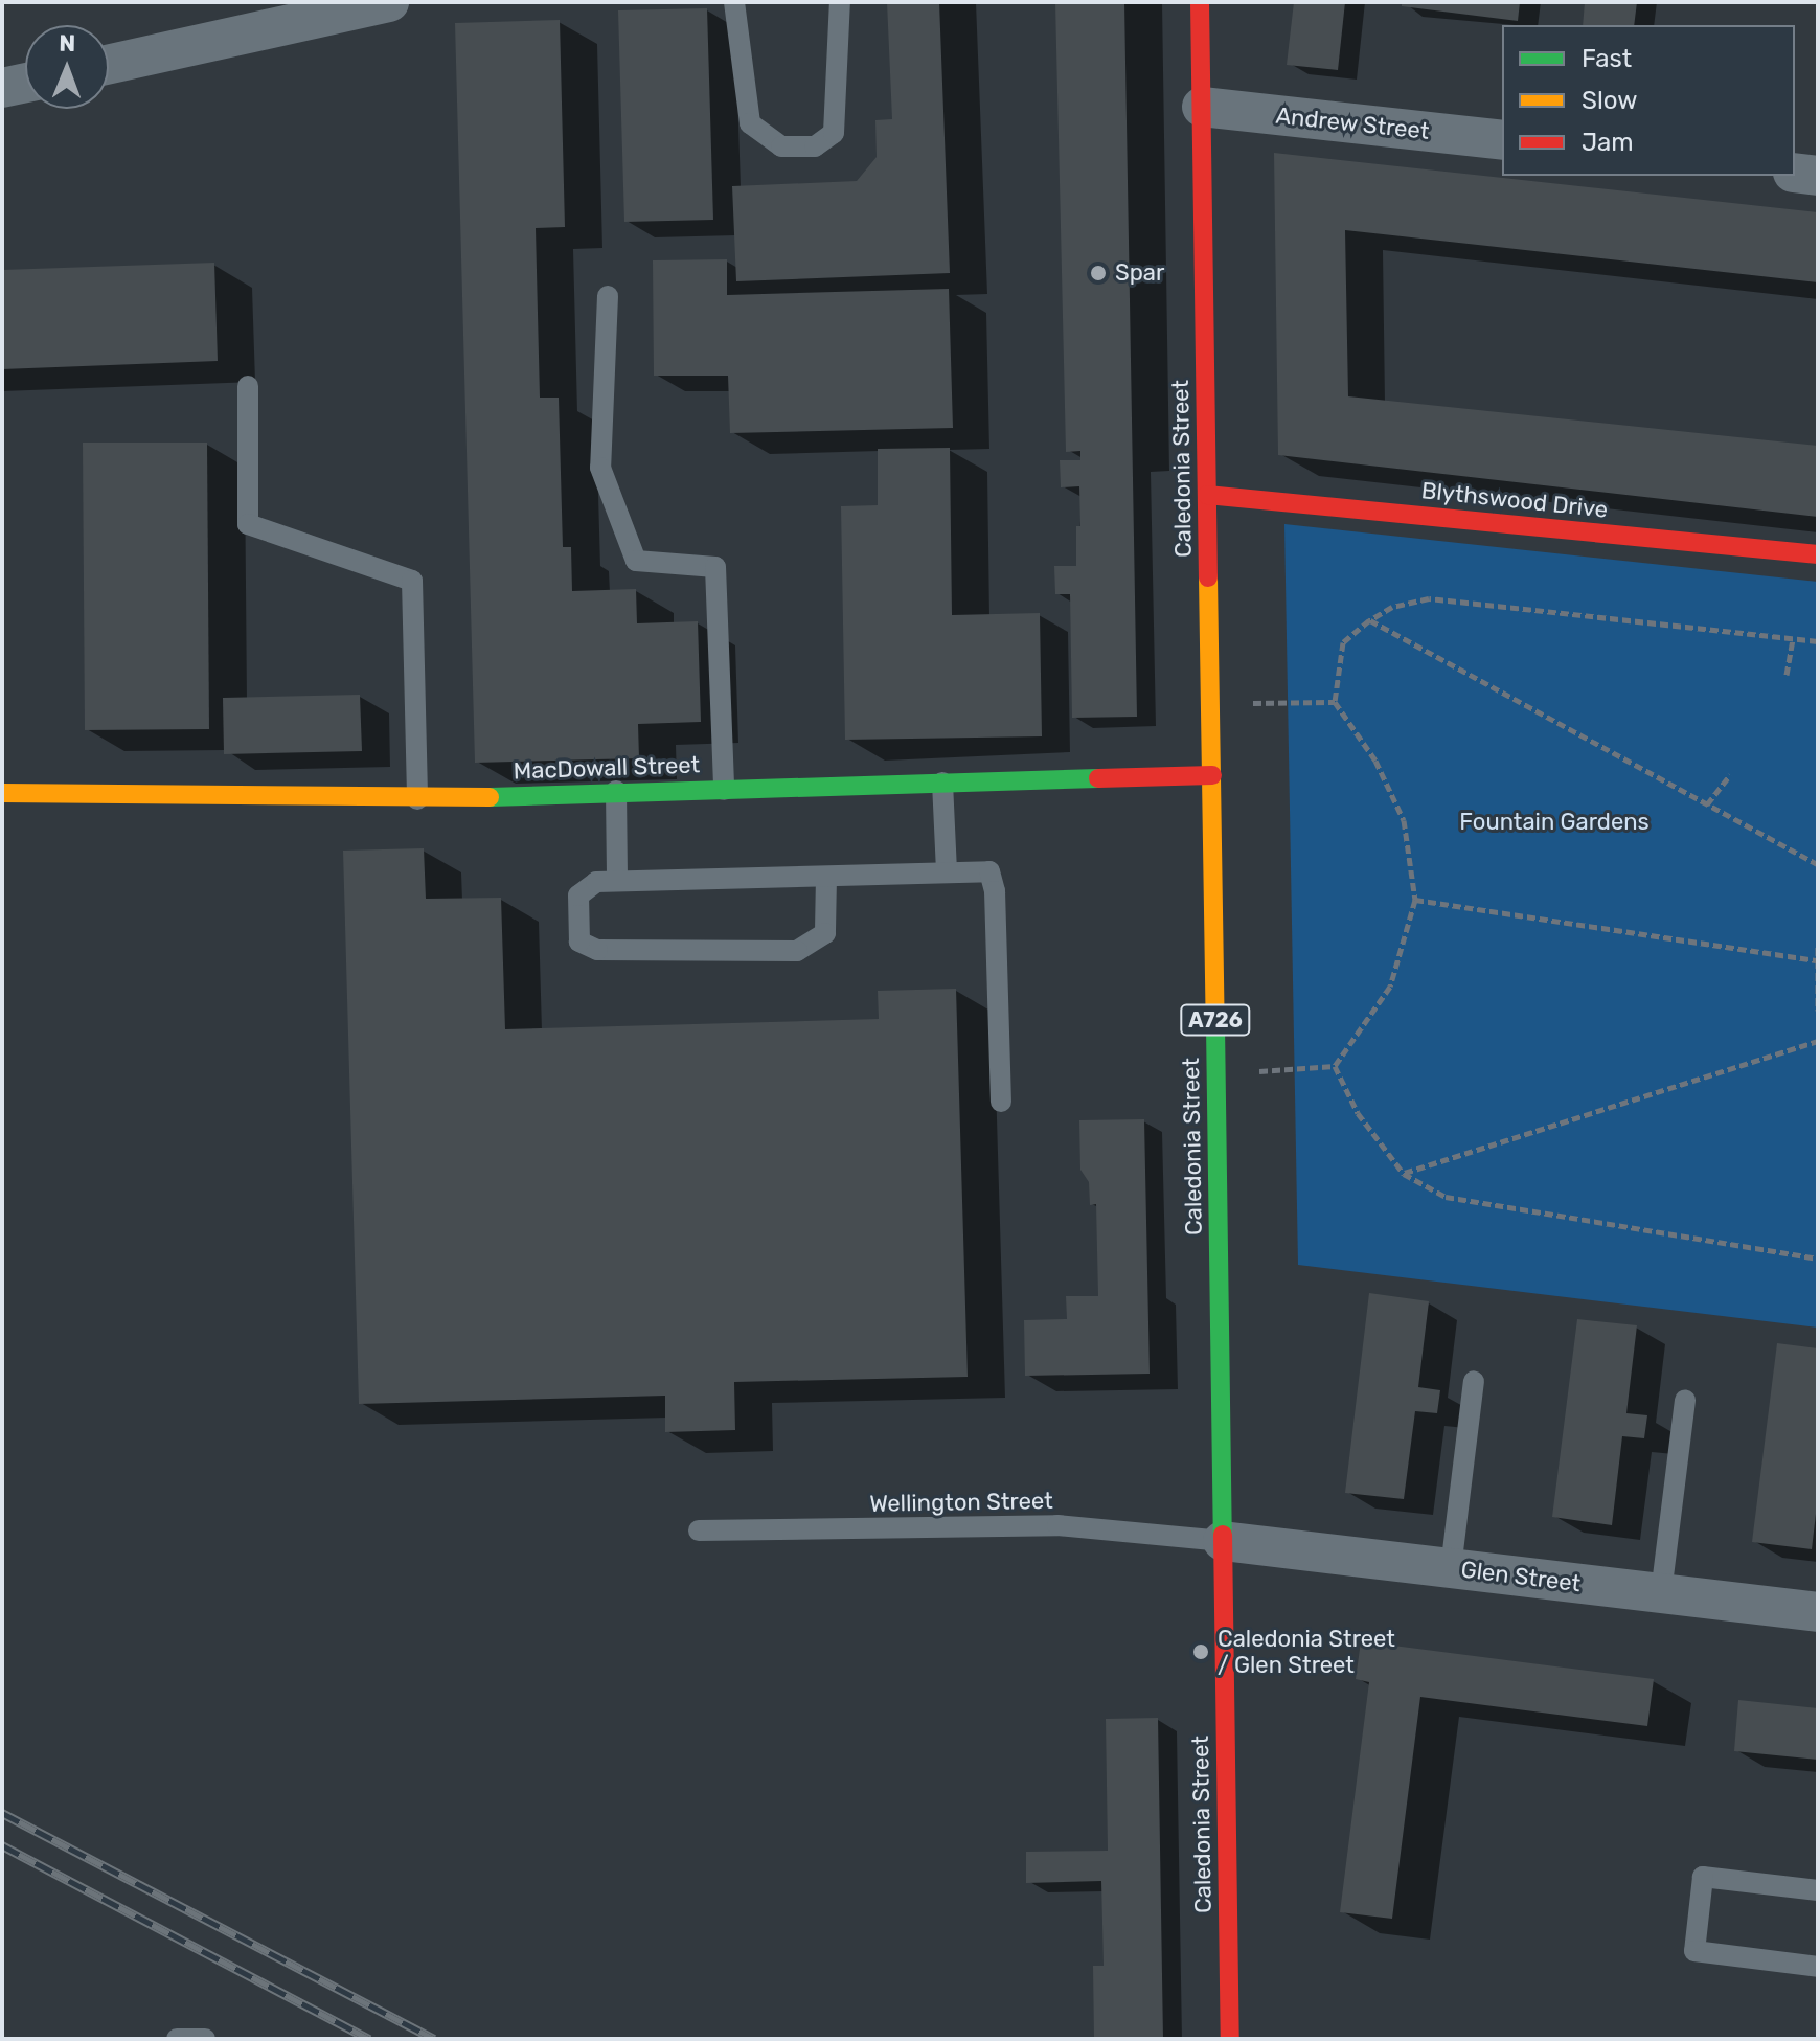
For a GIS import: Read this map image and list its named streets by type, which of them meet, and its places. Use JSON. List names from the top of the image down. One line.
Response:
{"streets":{"main road":["Caledonia Street","Blythswood Drive","MacDowall Street","A726"],"street":["Andrew Street","Glen Street"],"lane":["Wellington Street"]},"crossings":[["Andrew Street","Caledonia Street"],["Caledonia Street","Blythswood Drive"],["Caledonia Street","MacDowall Street"],["Caledonia Street","Wellington Street"],["Caledonia Street","Glen Street"],["Wellington Street","Glen Street"]],"parks":["Fountain Gardens"],"places":["Spar","Caledonia Street / Glen Street"],"legend":["Fast","Slow","Jam"],"north":"top"}
